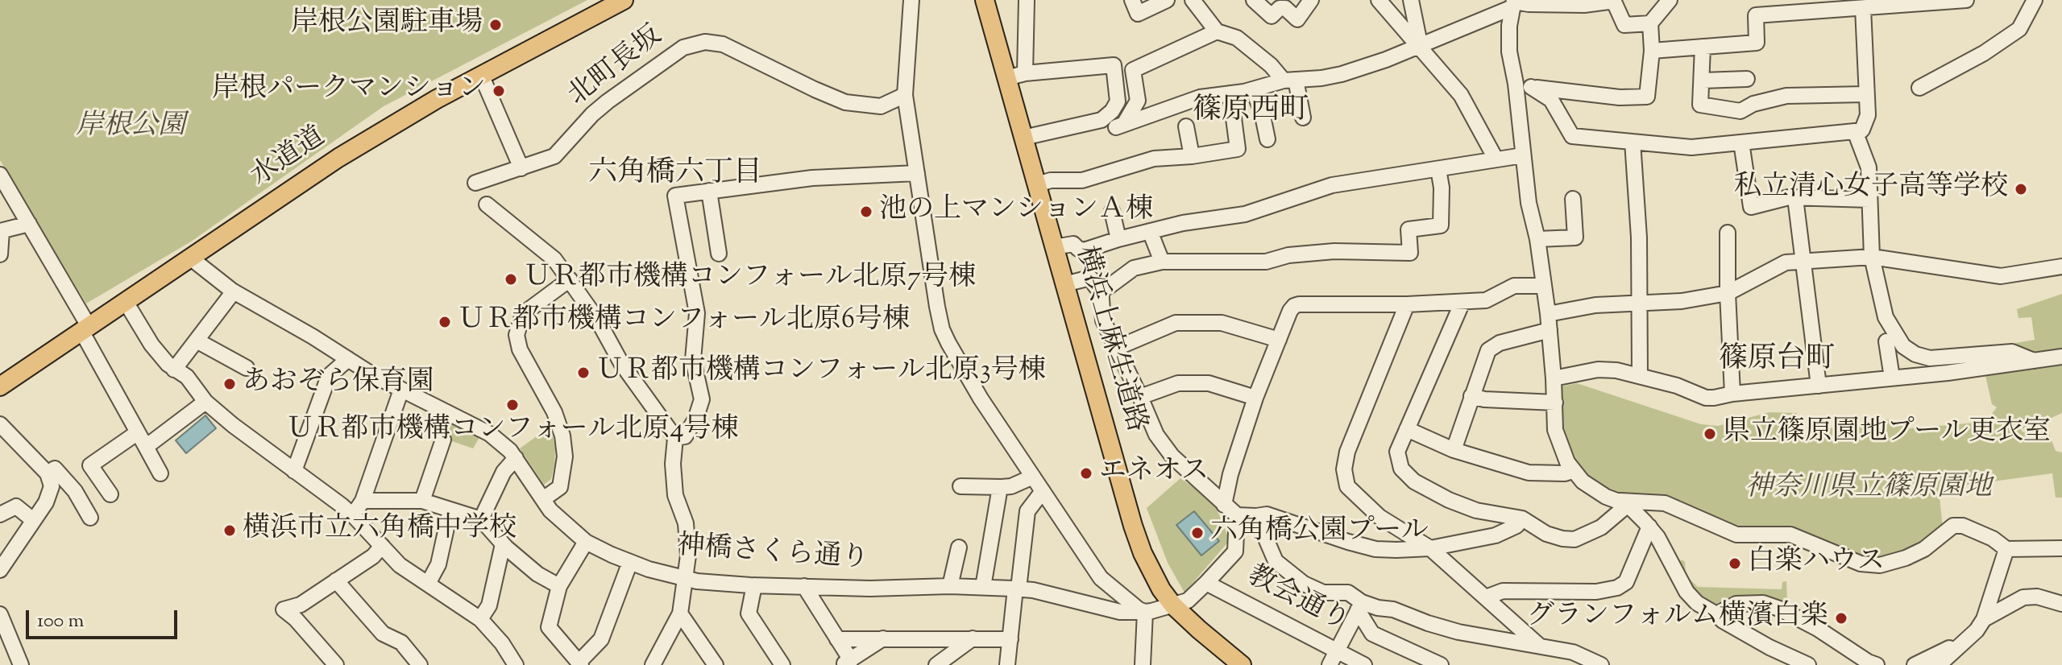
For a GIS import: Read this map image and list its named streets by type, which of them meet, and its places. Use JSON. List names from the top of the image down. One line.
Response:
{"streets":{"main road":["水道道","横浜上麻生道路"],"street":["北町長坂","神橋さくら通り","教会通り"]},"crossings":[["水道道","神橋さくら通り"],["横浜上麻生道路","神橋さくら通り"],["神橋さくら通り","教会通り"]],"districts":["篠原西町","六角橋六丁目","篠原台町"],"parks":["岸根公園","神奈川県立篠原園地"],"places":["岸根公園駐車場","岸根パークマンション","私立清心女子高等学校","池の上マンションＡ棟","ＵＲ都市機構コンフォール北原7号棟","ＵＲ都市機構コンフォール北原6号棟","ＵＲ都市機構コンフォール北原3号棟","あおぞら保育園","ＵＲ都市機構コンフォール北原4号棟","県立篠原園地プール更衣室","エネオス","横浜市立六角橋中学校","六角橋公園プール","白楽ハウス","グランフォルム横濱白楽"],"scale_bar":"100 m"}
